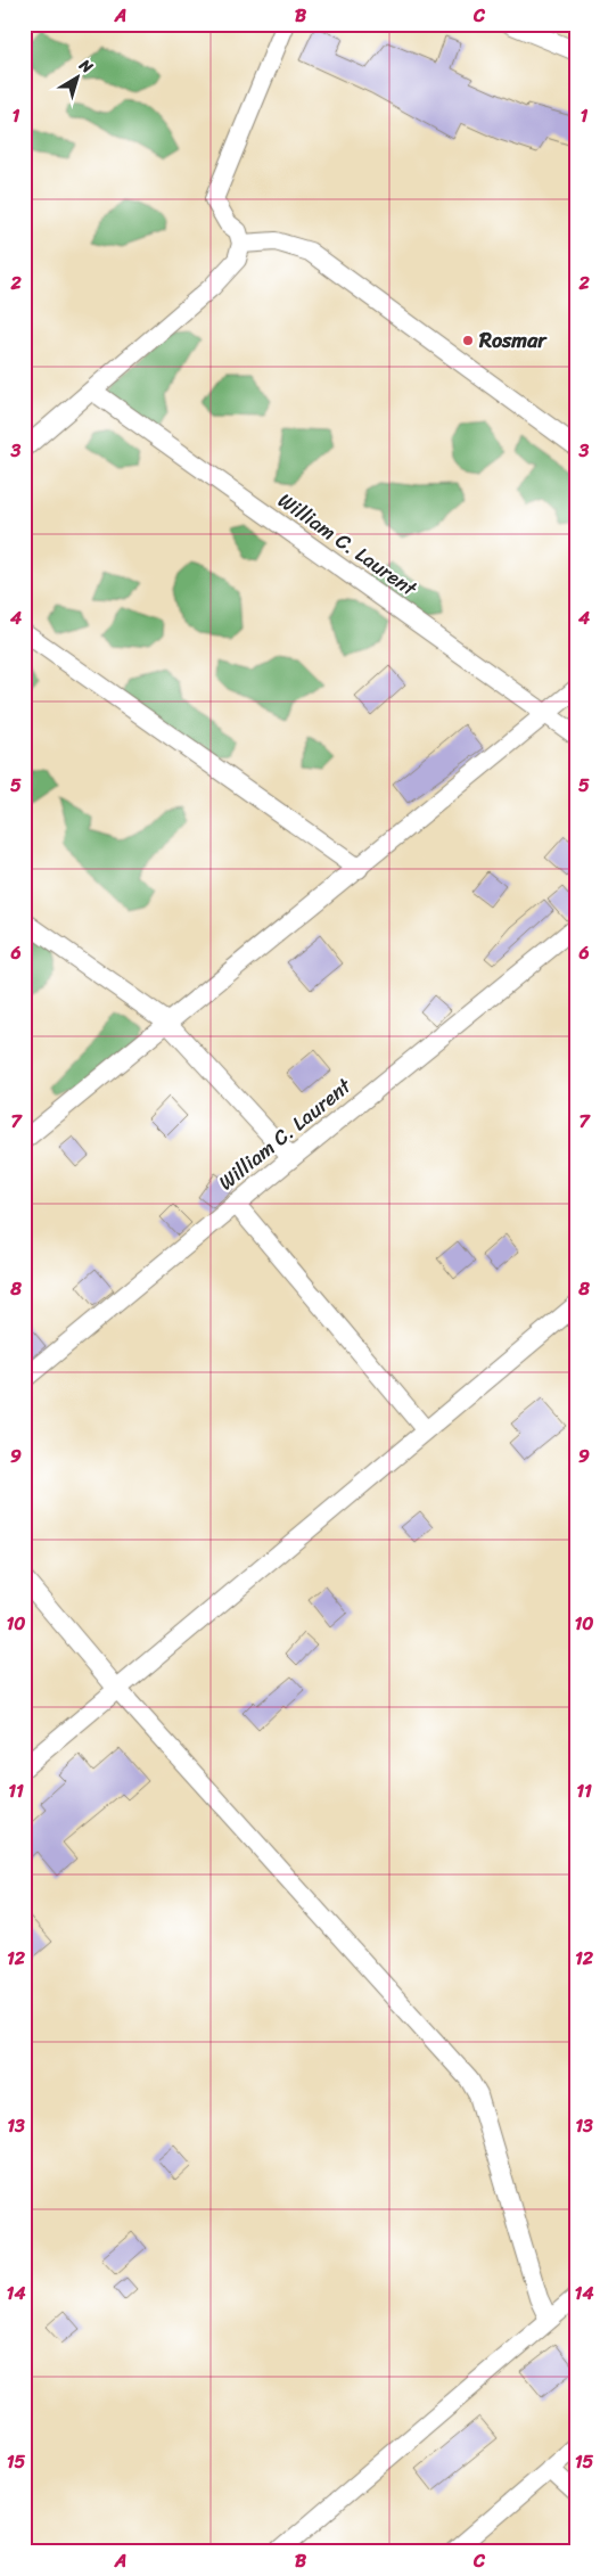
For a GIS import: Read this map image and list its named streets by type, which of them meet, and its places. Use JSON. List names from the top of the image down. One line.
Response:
{"streets":{"street":["William C. Laurent"]},"places":["Rosmar"],"north":"top right","grid":{"columns":["A","B","C"],"rows":["1","2","3","4","5","6","7","8","9","10","11","12","13","14","15"]}}
